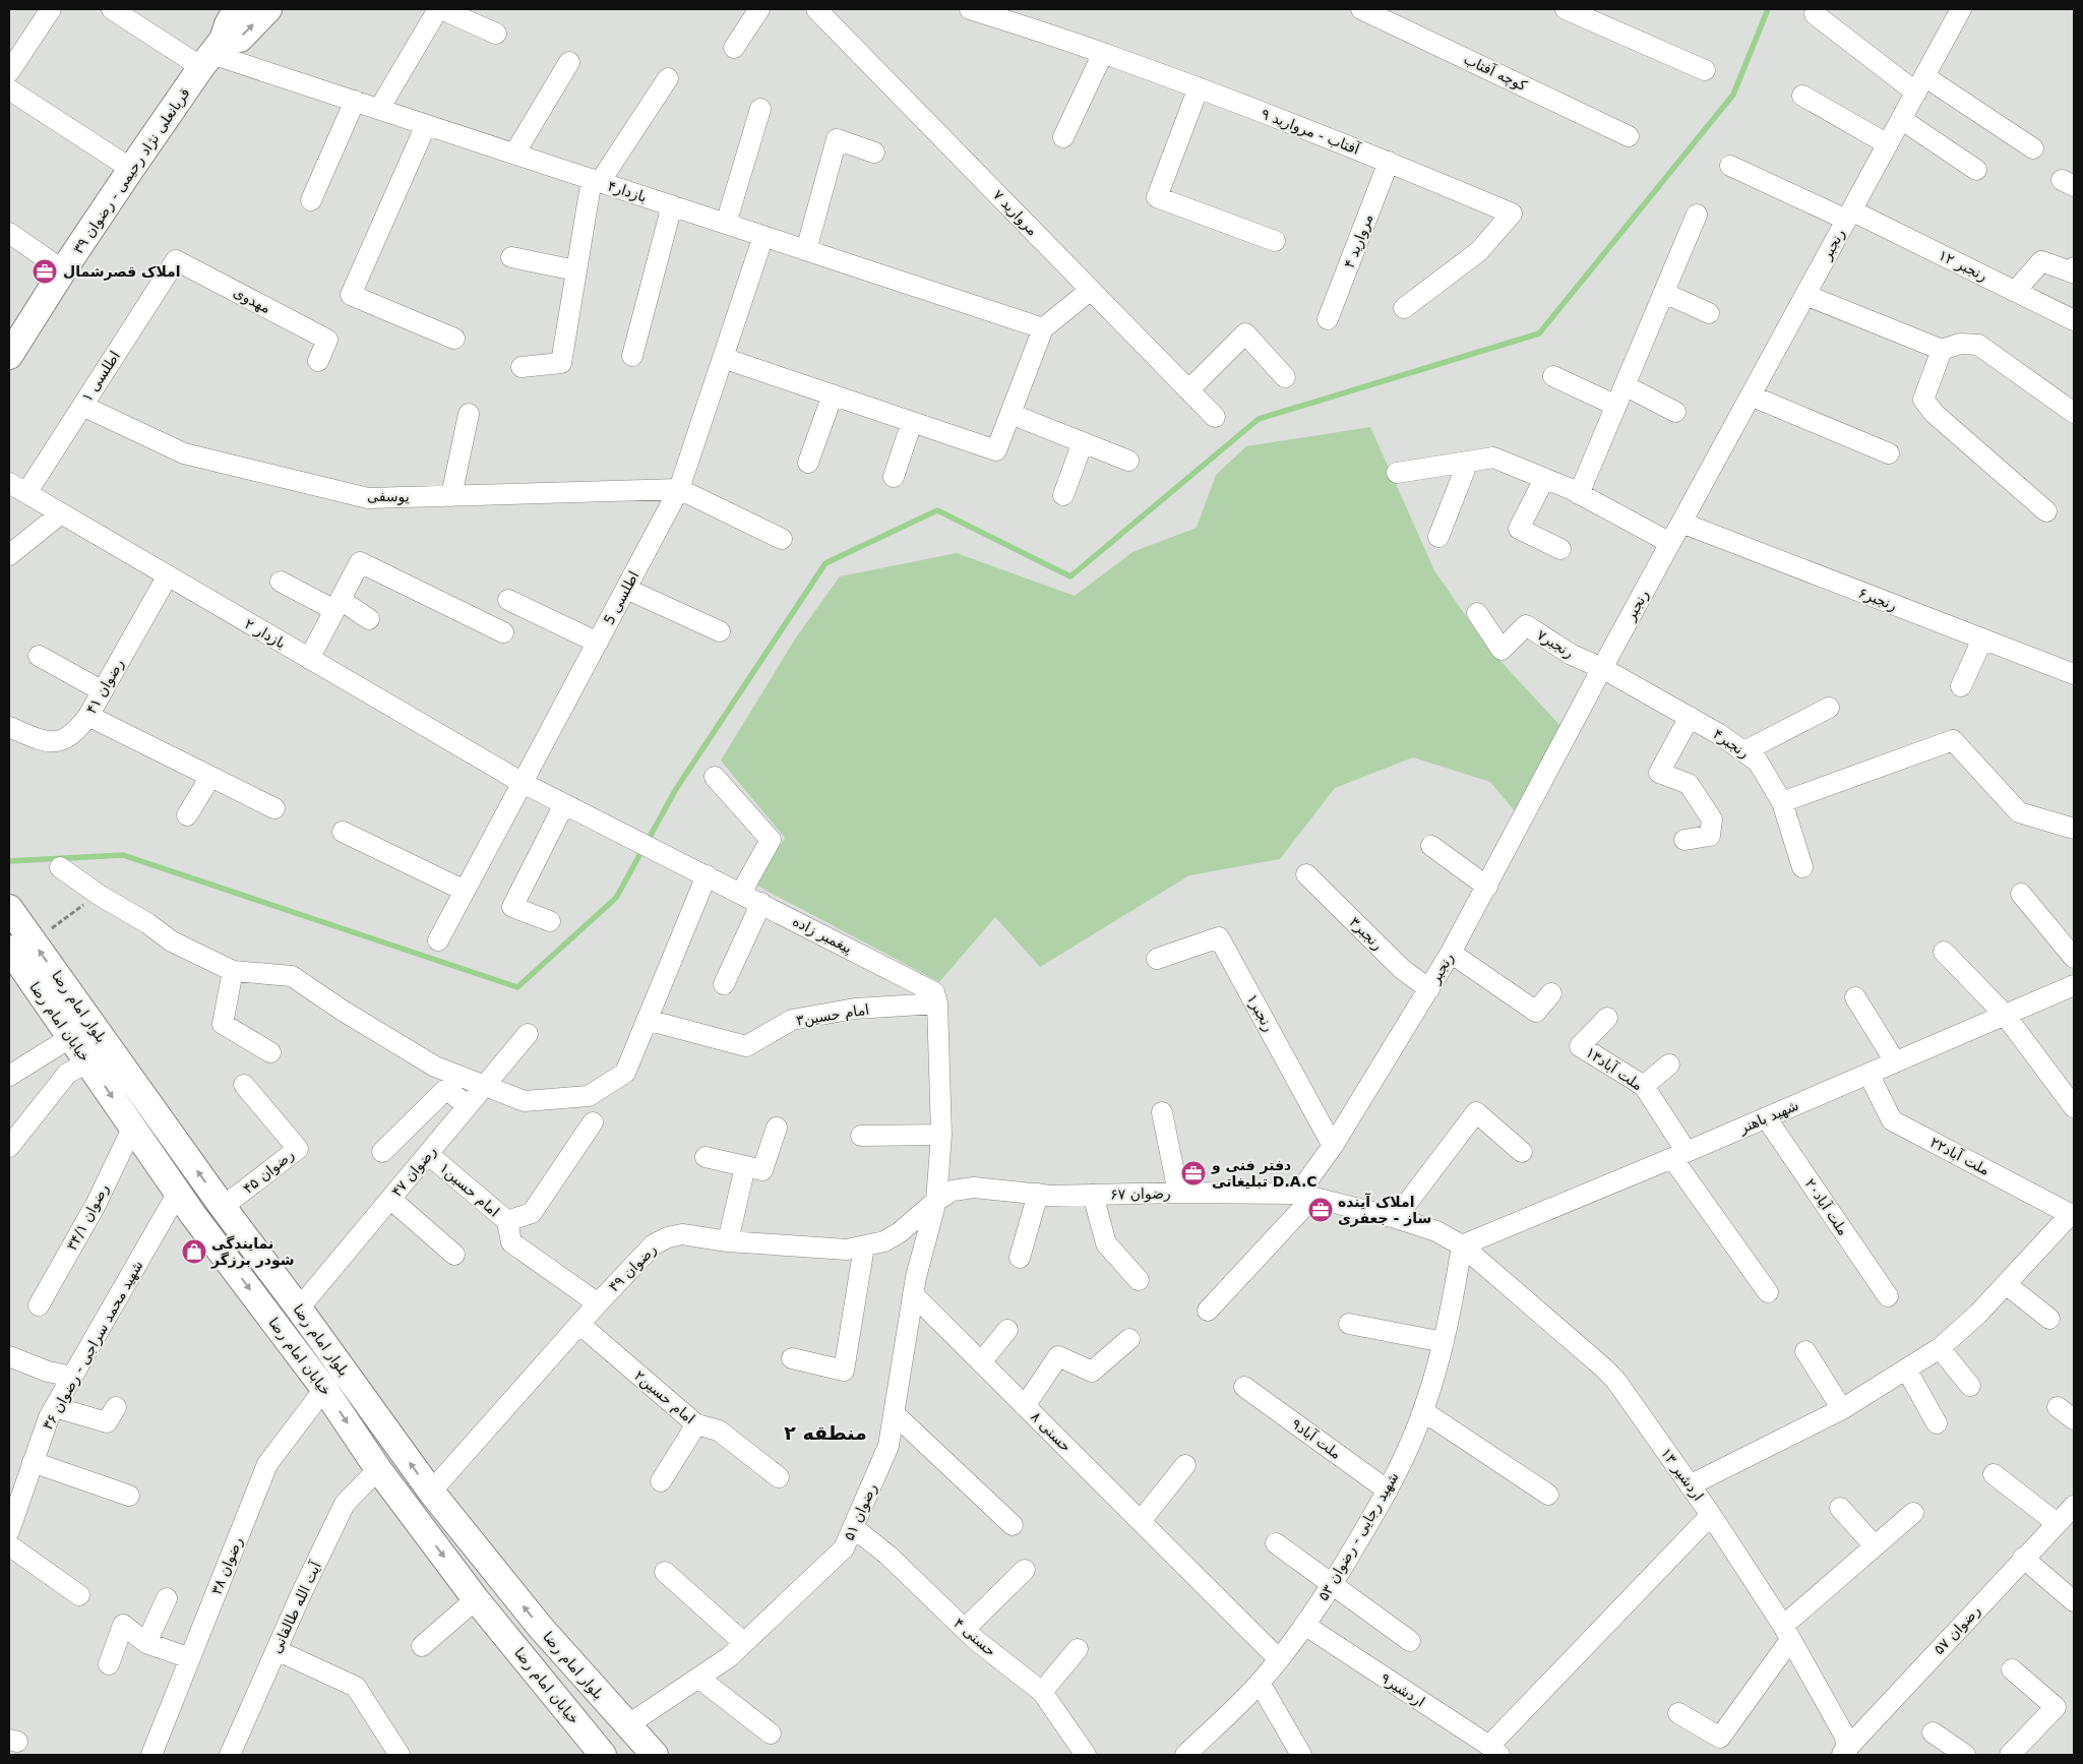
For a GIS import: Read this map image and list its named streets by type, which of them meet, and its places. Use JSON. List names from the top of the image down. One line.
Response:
{"streets":{"main road":["قربانعلی نژاد رحیمی - رضوان ۳۹","بلوار امام رضا","خیابان امام رضا"],"street":["کوچه آفتاب","آفتاب - مروارید ۹","بازدار۴","مروارید ۷","مروارید ۴","رنجبر","رنجبر ۱۲","مهدوی","اطلسی ۱","یوسفی","اطلسی 5","رنجبر۶","بازدار ۲","رنجبر۷","رضوان ۴۱","رنجبر۴","رنجبر۳","پیغمبر زاده","رنجبر۱","امام حسین۳","ملت آباد۱۳","شهید باهنر","ملت آباد۲۲","رضوان ۴۵","رضوان ۴۷","امام حسین۱","رضوان ۶۷","ملت آباد۲۰","رضوان ۳۴/۱","رضوان ۴۹","شهید محمد سراجی - رضوان ۳۶","امام حسین۲","حسنی ۸","ملت آباد۹","اردشیر ۱۳","رضوان ۵۱","شهید رجایی - رضوان ۵۳","رضوان ۳۸","آیت الله طالقانی","رضوان ۵۷","حسنی ۴","اردشیر۹"]},"crossings":[["آفتاب - مروارید ۹","مروارید ۴"],["قربانعلی نژاد رحیمی - رضوان ۳۹","بازدار۴"],["بازدار۴","اطلسی 5"],["رنجبر","رنجبر ۱۲"],["رنجبر","رنجبر۶"],["رنجبر","رنجبر۷"],["رنجبر","رنجبر۴"],["رنجبر","رنجبر۳"],["رنجبر","رنجبر۱"],["رنجبر","رضوان ۶۷"],["مهدوی","اطلسی ۱"],["اطلسی ۱","یوسفی"],["اطلسی ۱","بازدار ۲"],["یوسفی","اطلسی 5"],["اطلسی 5","بازدار ۲"],["اطلسی 5","پیغمبر زاده"],["بازدار ۲","رضوان ۴۱"],["بازدار ۲","پیغمبر زاده"],["رنجبر۷","رنجبر۴"],["پیغمبر زاده","امام حسین۳"],["بلوار امام رضا","خیابان امام رضا"],["بلوار امام رضا","رضوان ۴۵"],["بلوار امام رضا","رضوان ۴۷"],["بلوار امام رضا","رضوان ۴۹"],["بلوار امام رضا","رضوان ۵۱"],["خیابان امام رضا","رضوان ۳۴/۱"],["خیابان امام رضا","شهید محمد سراجی - رضوان ۳۶"],["خیابان امام رضا","رضوان ۳۸"],["خیابان امام رضا","آیت الله طالقانی"],["ملت آباد۱۳","شهید باهنر"],["شهید باهنر","ملت آباد۲۲"],["شهید باهنر","رضوان ۶۷"],["شهید باهنر","ملت آباد۲۰"],["شهید باهنر","اردشیر ۱۳"],["شهید باهنر","شهید رجایی - رضوان ۵۳"],["رضوان ۴۷","امام حسین۱"],["امام حسین۱","رضوان ۴۹"],["رضوان ۶۷","رضوان ۴۹"],["رضوان ۶۷","اردشیر ۱۳"],["رضوان ۶۷","رضوان ۵۱"],["رضوان ۶۷","شهید رجایی - رضوان ۵۳"],["رضوان ۴۹","امام حسین۲"],["رضوان ۴۹","رضوان ۵۱"],["حسنی ۸","رضوان ۵۱"],["حسنی ۸","شهید رجایی - رضوان ۵۳"],["ملت آباد۹","شهید رجایی - رضوان ۵۳"],["اردشیر ۱۳","شهید رجایی - رضوان ۵۳"],["اردشیر ۱۳","رضوان ۵۷"],["رضوان ۵۱","حسنی ۴"],["شهید رجایی - رضوان ۵۳","اردشیر۹"]],"one_way":["بلوار امام رضا","خیابان امام رضا"],"districts":["منطقه ۲"],"places":{"office":["املاک قصرشمال","دفتر فنی و تبلیغاتی D.A.C","املاک آینده ساز - جعفری"],"shop":["نمایندگی شودر برزگر"]}}
